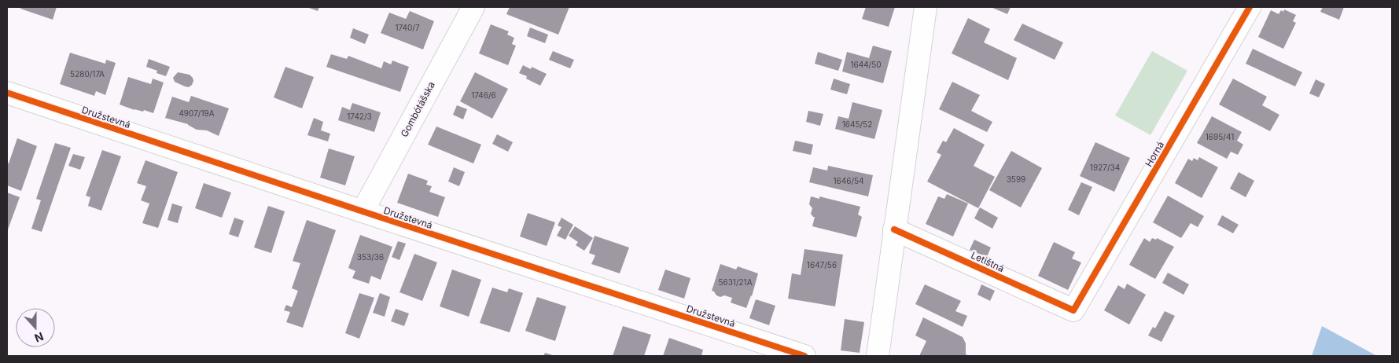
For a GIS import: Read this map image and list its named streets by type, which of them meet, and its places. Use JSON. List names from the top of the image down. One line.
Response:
{"streets":{"street":["Gombótášska","Družstevná","Horná","Letištná"]},"crossings":[["Gombótášska","Družstevná"],["Horná","Letištná"]],"house_numbers":["1740/7","1644/50","5280/17A","1746/6","4907/19A","1742/3","1645/52","1695/41","1927/34","3599","1646/54","353/36","1647/56","5631/21A"],"north":"bottom"}
